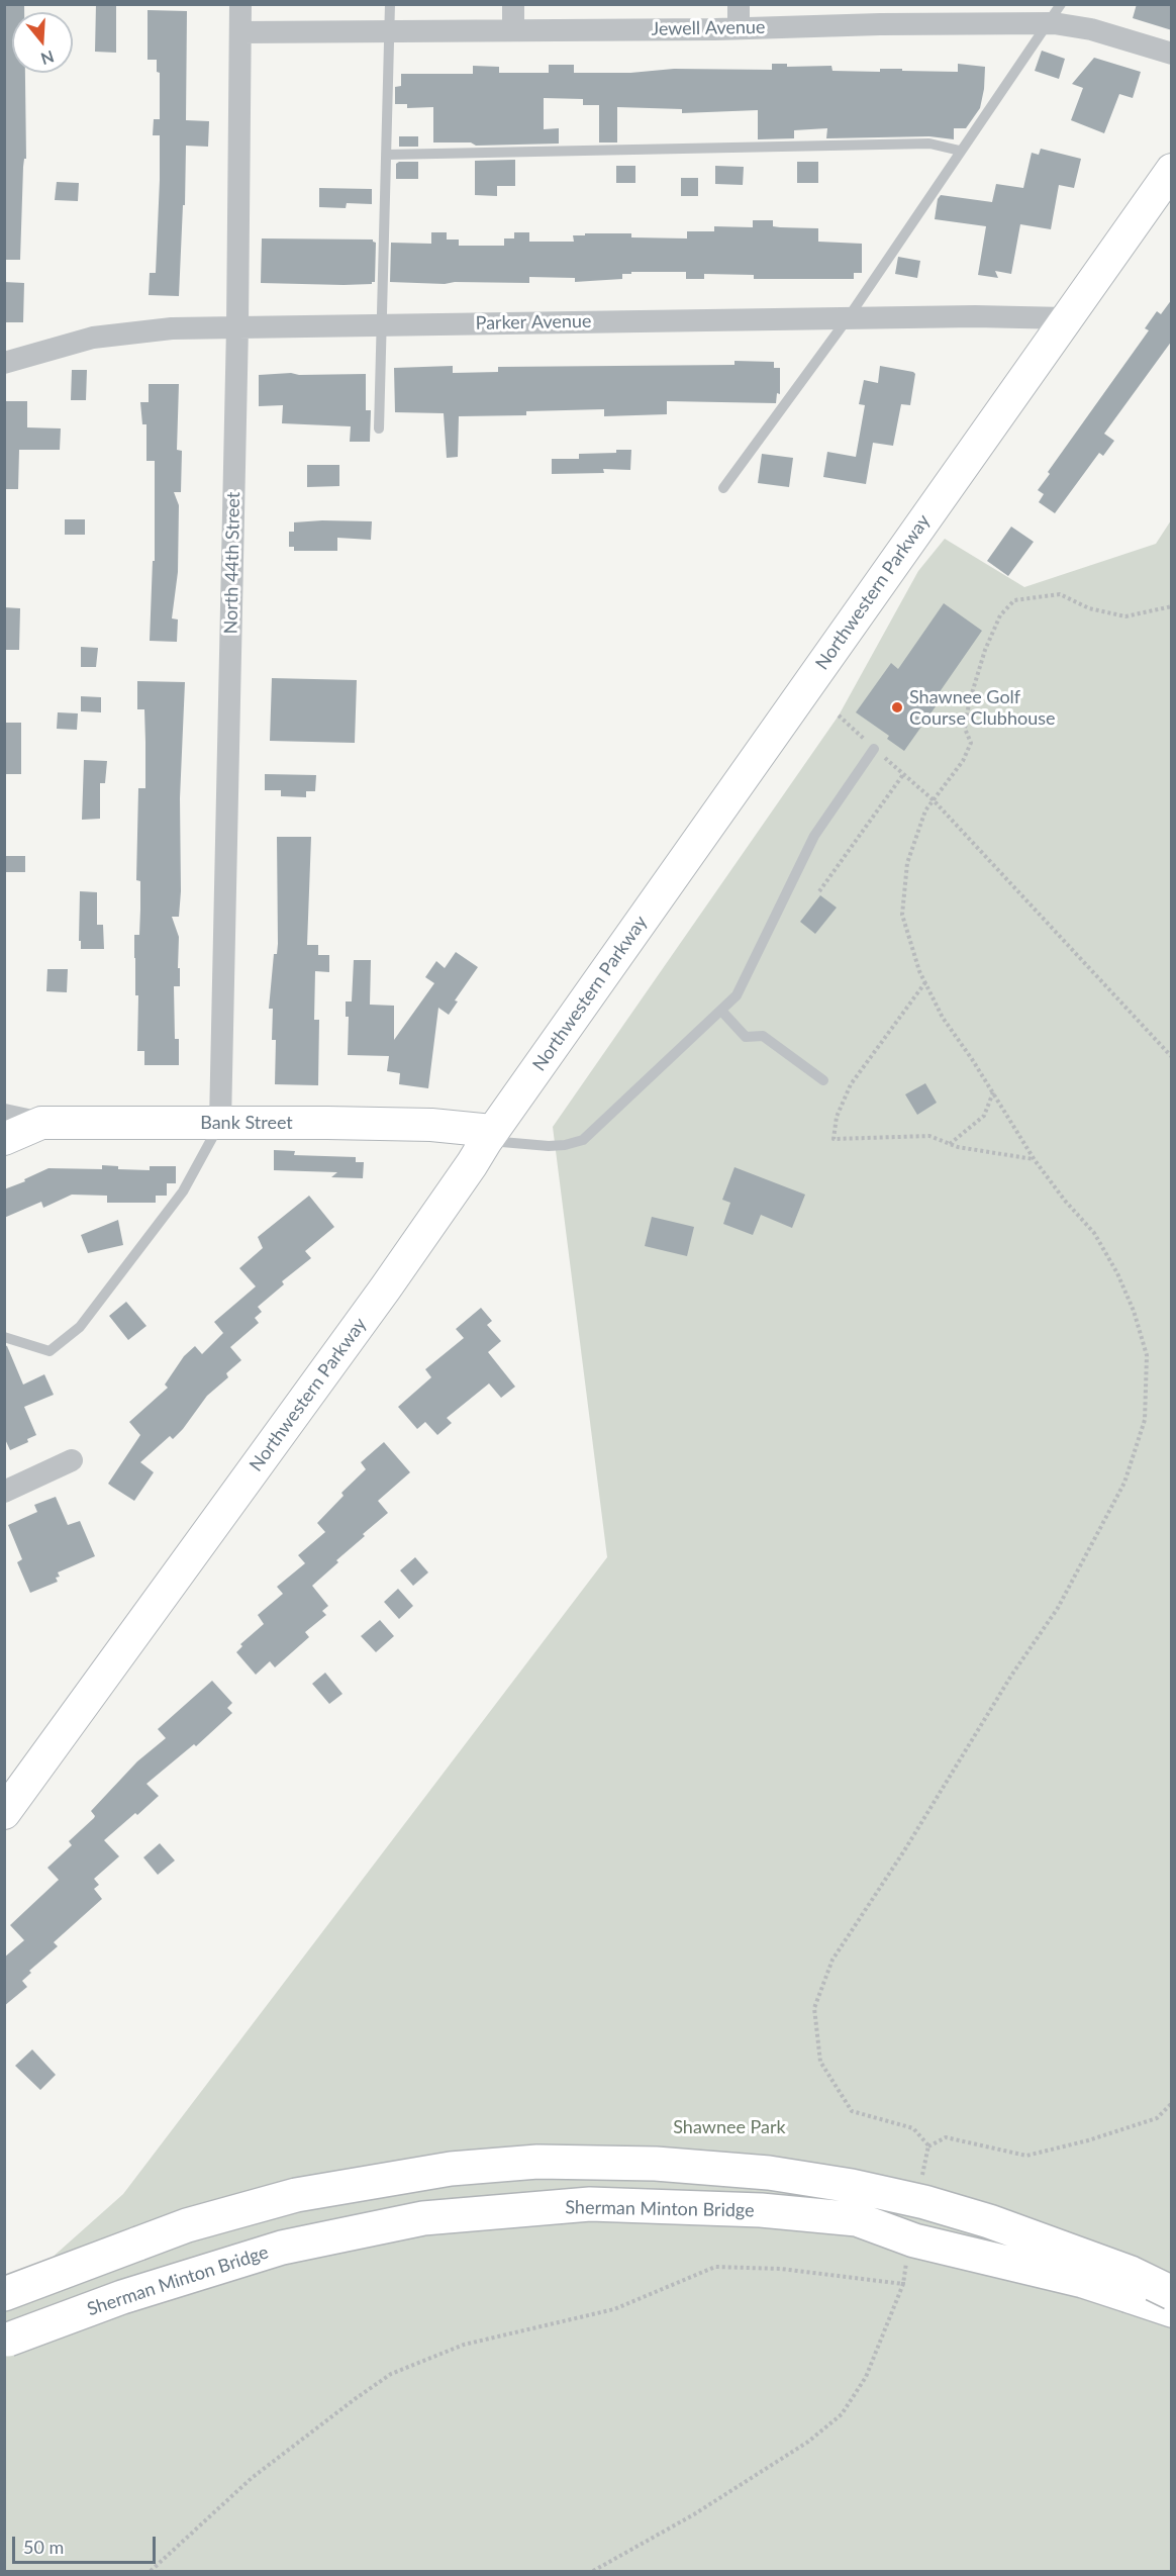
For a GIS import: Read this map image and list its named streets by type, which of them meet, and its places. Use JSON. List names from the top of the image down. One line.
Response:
{"streets":{"highway":["Sherman Minton Bridge"],"street":["Jewell Avenue","Parker Avenue","North 44th Street","Northwestern Parkway","Bank Street"]},"crossings":[["Jewell Avenue","North 44th Street"],["Parker Avenue","North 44th Street"],["Parker Avenue","Northwestern Parkway"],["North 44th Street","Bank Street"],["Northwestern Parkway","Bank Street"]],"parks":["Shawnee Park"],"places":["Shawnee Golf Course Clubhouse"],"scale_bar":"50 m","north":"bottom"}
